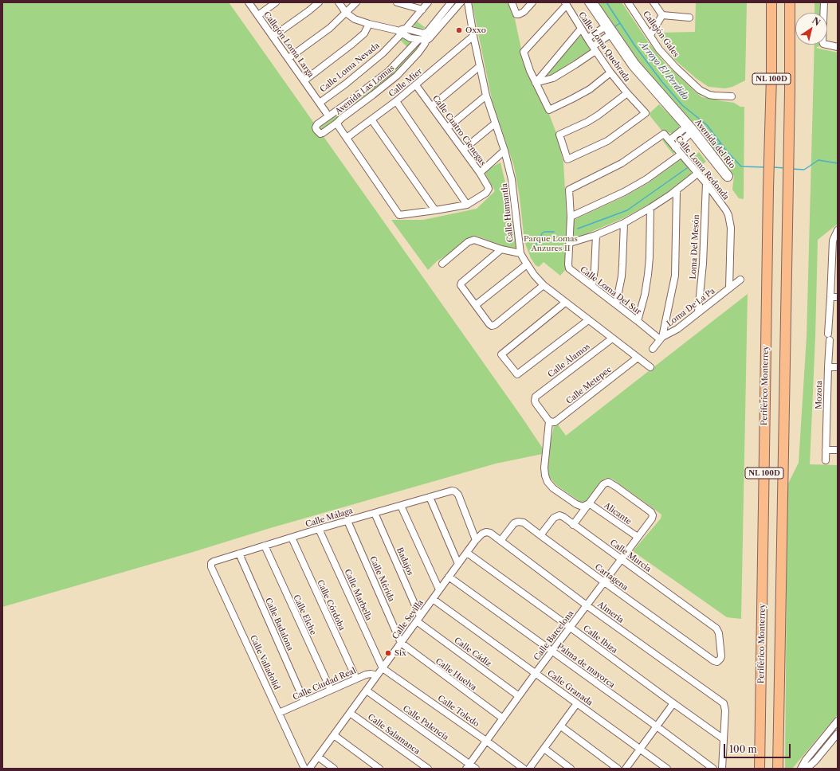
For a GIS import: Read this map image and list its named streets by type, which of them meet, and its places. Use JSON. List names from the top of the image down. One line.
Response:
{"streets":{"highway":["NL 100D","Periférico Monterrey"],"street":["Callejón Gales","Callejón Loma Larga","Calle Loma Quebrada","Calle Loma Nevada","Calle Mier","Avenida Las Lomas","Calle Cuatro Cienegas","Avenida del Río","Calle Loma Redonda","Calle Humantla","Loma Del Mesón","Calle Loma Del Sur","Loma De La Pa","Calle Álamos","Calle Metepec","Mozota","Alicante","Calle Málaga","Calle Murcia","Badajos","Cartagena","Calle Mérida","Calle Marbella","Calle Córdoba","Almeria","Calle Elche","Calle Sevilla","Calle Badalona","Calle Barcelona","Calle Ibiza","Calle Cádiz","Calle Valladolid","Palma de mayorca","Calle Huelva","Calle Ciudad Real","Calle Granada","Calle Toledo","Calle Palencia","Calle Salamanca"]},"crossings":[["Callejón Loma Larga","Calle Loma Nevada"],["Calle Mier","Calle Cuatro Cienegas"],["Calle Mier","Calle Humantla"],["Calle Loma Redonda","Loma Del Mesón"],["Calle Loma Redonda","Calle Loma Del Sur"],["Calle Loma Redonda","Loma De La Pa"],["Calle Humantla","Calle Álamos"],["Calle Humantla","Calle Metepec"],["Loma Del Mesón","Loma De La Pa"],["Calle Loma Del Sur","Loma De La Pa"],["Calle Álamos","Calle Metepec"],["Alicante","Calle Barcelona"],["Calle Málaga","Badajos"],["Calle Málaga","Calle Mérida"],["Calle Málaga","Calle Marbella"],["Calle Málaga","Calle Córdoba"],["Calle Málaga","Calle Elche"],["Calle Málaga","Calle Sevilla"],["Calle Málaga","Calle Badalona"],["Calle Málaga","Calle Valladolid"],["Calle Murcia","Cartagena"],["Calle Murcia","Calle Barcelona"],["Badajos","Calle Sevilla"],["Badajos","Calle Cádiz"],["Cartagena","Almeria"],["Cartagena","Calle Barcelona"],["Calle Mérida","Calle Sevilla"],["Calle Mérida","Calle Huelva"],["Calle Marbella","Calle Sevilla"],["Calle Marbella","Calle Toledo"],["Calle Córdoba","Calle Ciudad Real"],["Almeria","Calle Sevilla"],["Almeria","Calle Barcelona"],["Almeria","Calle Ibiza"],["Calle Elche","Calle Ciudad Real"],["Calle Sevilla","Calle Ibiza"],["Calle Sevilla","Calle Cádiz"],["Calle Sevilla","Palma de mayorca"],["Calle Sevilla","Calle Huelva"],["Calle Sevilla","Calle Ciudad Real"],["Calle Sevilla","Calle Granada"],["Calle Sevilla","Calle Toledo"],["Calle Sevilla","Calle Palencia"],["Calle Sevilla","Calle Salamanca"],["Calle Badalona","Calle Ciudad Real"],["Calle Barcelona","Calle Ibiza"],["Calle Barcelona","Calle Cádiz"],["Calle Barcelona","Palma de mayorca"],["Calle Barcelona","Calle Huelva"],["Calle Barcelona","Calle Granada"],["Calle Barcelona","Calle Toledo"],["Calle Barcelona","Calle Palencia"],["Calle Valladolid","Calle Ciudad Real"]],"water":["Arroyo El Perdido"],"parks":["Parque Lomas Anzures II"],"places":["Oxxo","Six"],"scale_bar":"100 m","north":"top right"}
